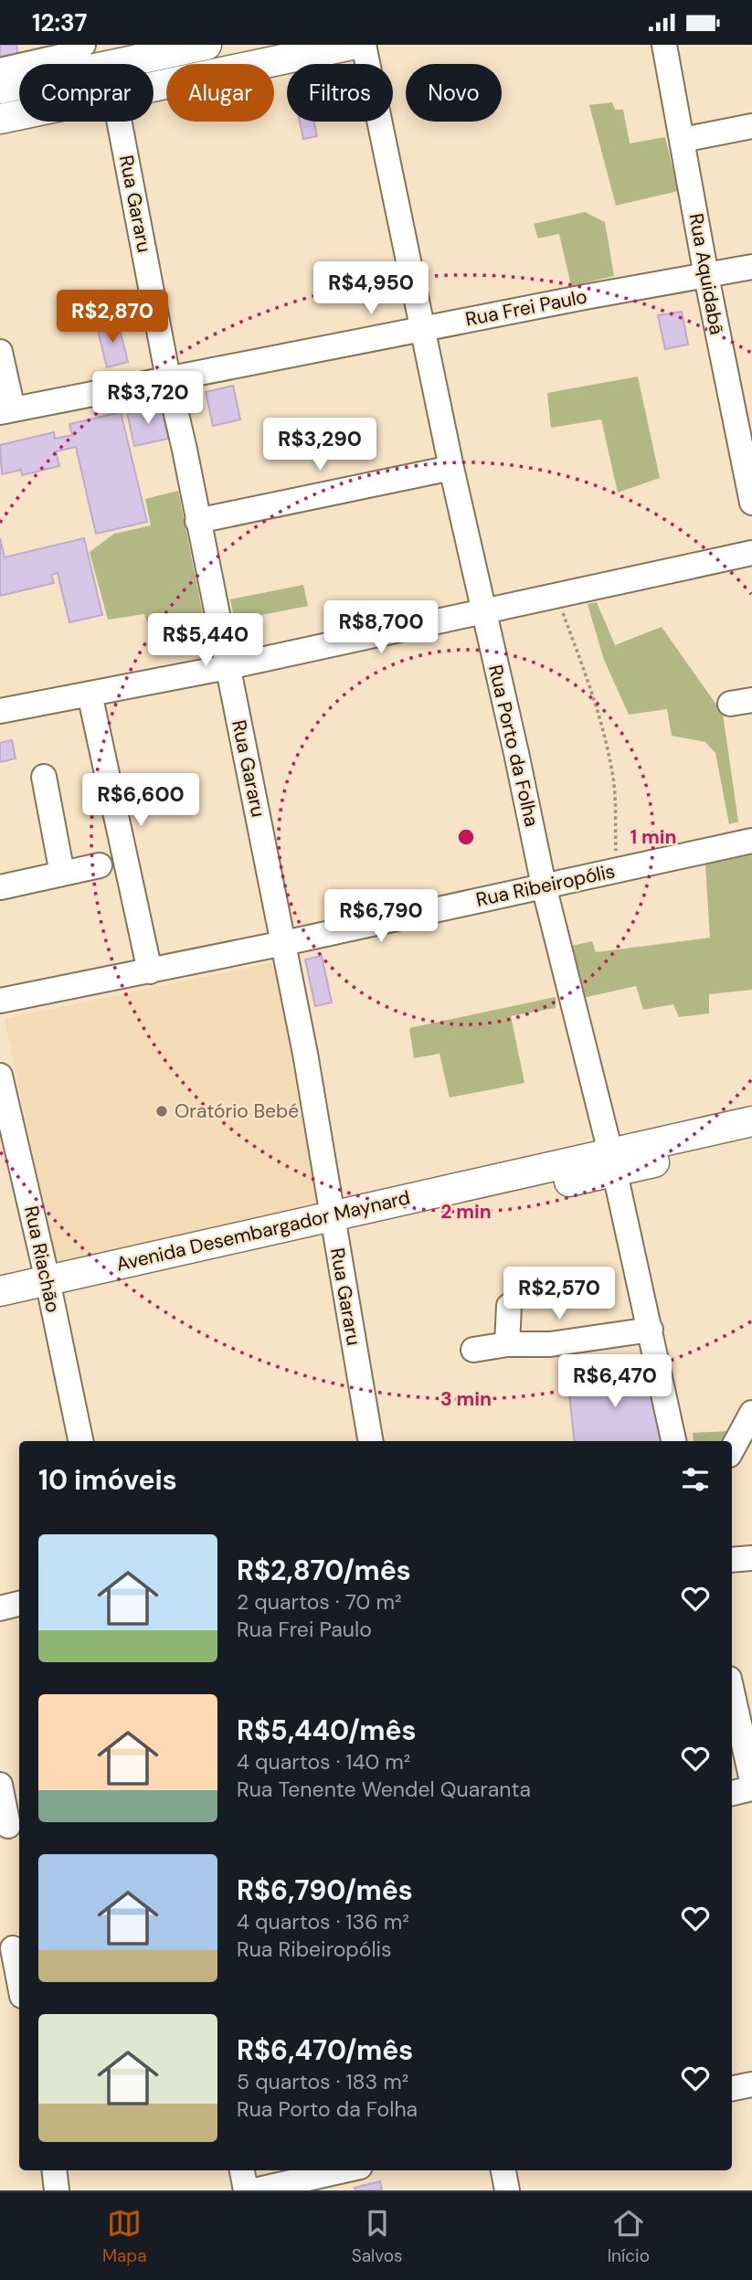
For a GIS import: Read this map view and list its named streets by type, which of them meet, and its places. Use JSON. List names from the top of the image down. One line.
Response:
{"streets":{"main road":["Avenida Desembargador Maynard"],"street":["Rua Gararu","Rua Aquidabã","Rua Frei Paulo","Rua Porto da Folha","Rua Ribeiropólis","Rua Riachão"]},"crossings":[["Rua Gararu","Rua Frei Paulo"],["Rua Gararu","Rua Ribeiropólis"],["Rua Gararu","Avenida Desembargador Maynard"],["Rua Aquidabã","Rua Frei Paulo"],["Rua Frei Paulo","Rua Porto da Folha"],["Rua Porto da Folha","Rua Ribeiropólis"],["Rua Porto da Folha","Avenida Desembargador Maynard"],["Avenida Desembargador Maynard","Rua Riachão"]],"places":["Oratório Bebé"],"page":{"status":"12:37","chip":["Comprar","Alugar","Filtros","Novo"],"price":["R$4,950","R$2,870","R$3,720","R$3,290","R$8,700","R$5,440","R$6,600","R$6,790","R$2,570","R$6,470"],"heading":"10 imóveis","list":[{"name":"R$2,870/mês","note":"2 quartos · 70 m² · Rua Frei Paulo"},{"name":"R$5,440/mês","note":"4 quartos · 140 m² · Rua Tenente Wendel Quaranta"},{"name":"R$6,790/mês","note":"4 quartos · 136 m² · Rua Ribeiropólis"},{"name":"R$6,470/mês","note":"5 quartos · 183 m² · Rua Porto da Folha"}],"tabs":["Mapa","Salvos","Início"]},"rings":["1 min","2 min","3 min"]}
